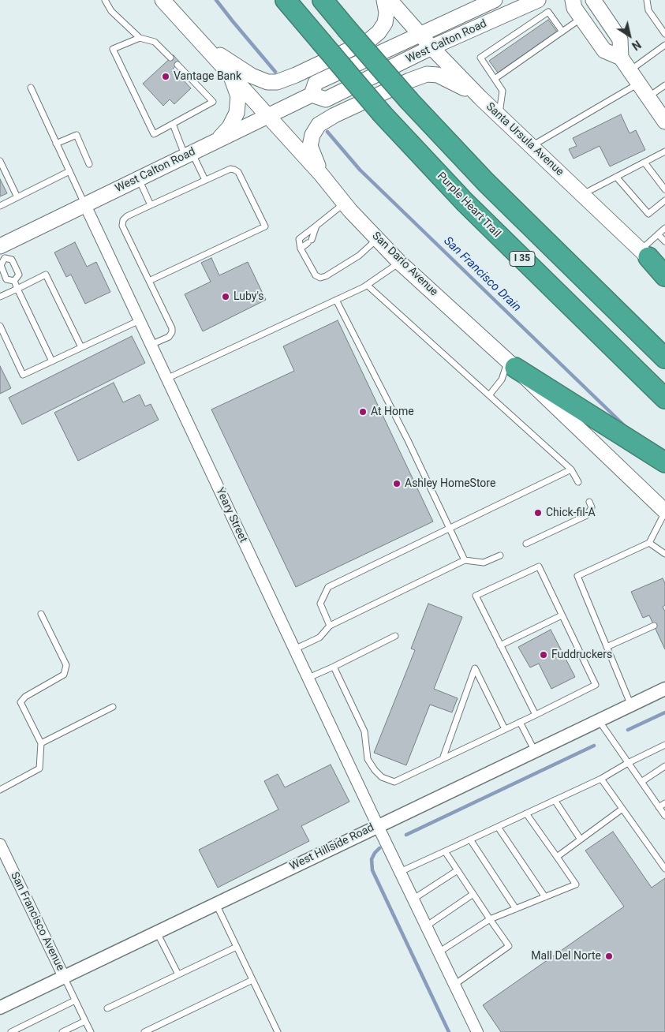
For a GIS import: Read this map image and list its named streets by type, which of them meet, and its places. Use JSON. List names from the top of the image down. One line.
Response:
{"streets":{"highway":["Purple Heart Trail","I 35"],"main road":["West Calton Road","Santa Ursula Avenue","San Dario Avenue"],"street":["Yeary Street","West Hillside Road","San Francisco Avenue"]},"crossings":[["West Calton Road","Santa Ursula Avenue"],["West Calton Road","San Dario Avenue"],["West Calton Road","Yeary Street"],["Yeary Street","West Hillside Road"],["West Hillside Road","San Francisco Avenue"]],"water":["San Francisco Drain"],"places":["Vantage Bank","Luby's","At Home","Ashley HomeStore","Chick-fil-A","Fuddruckers","Mall Del Norte"],"north":"bottom right"}
